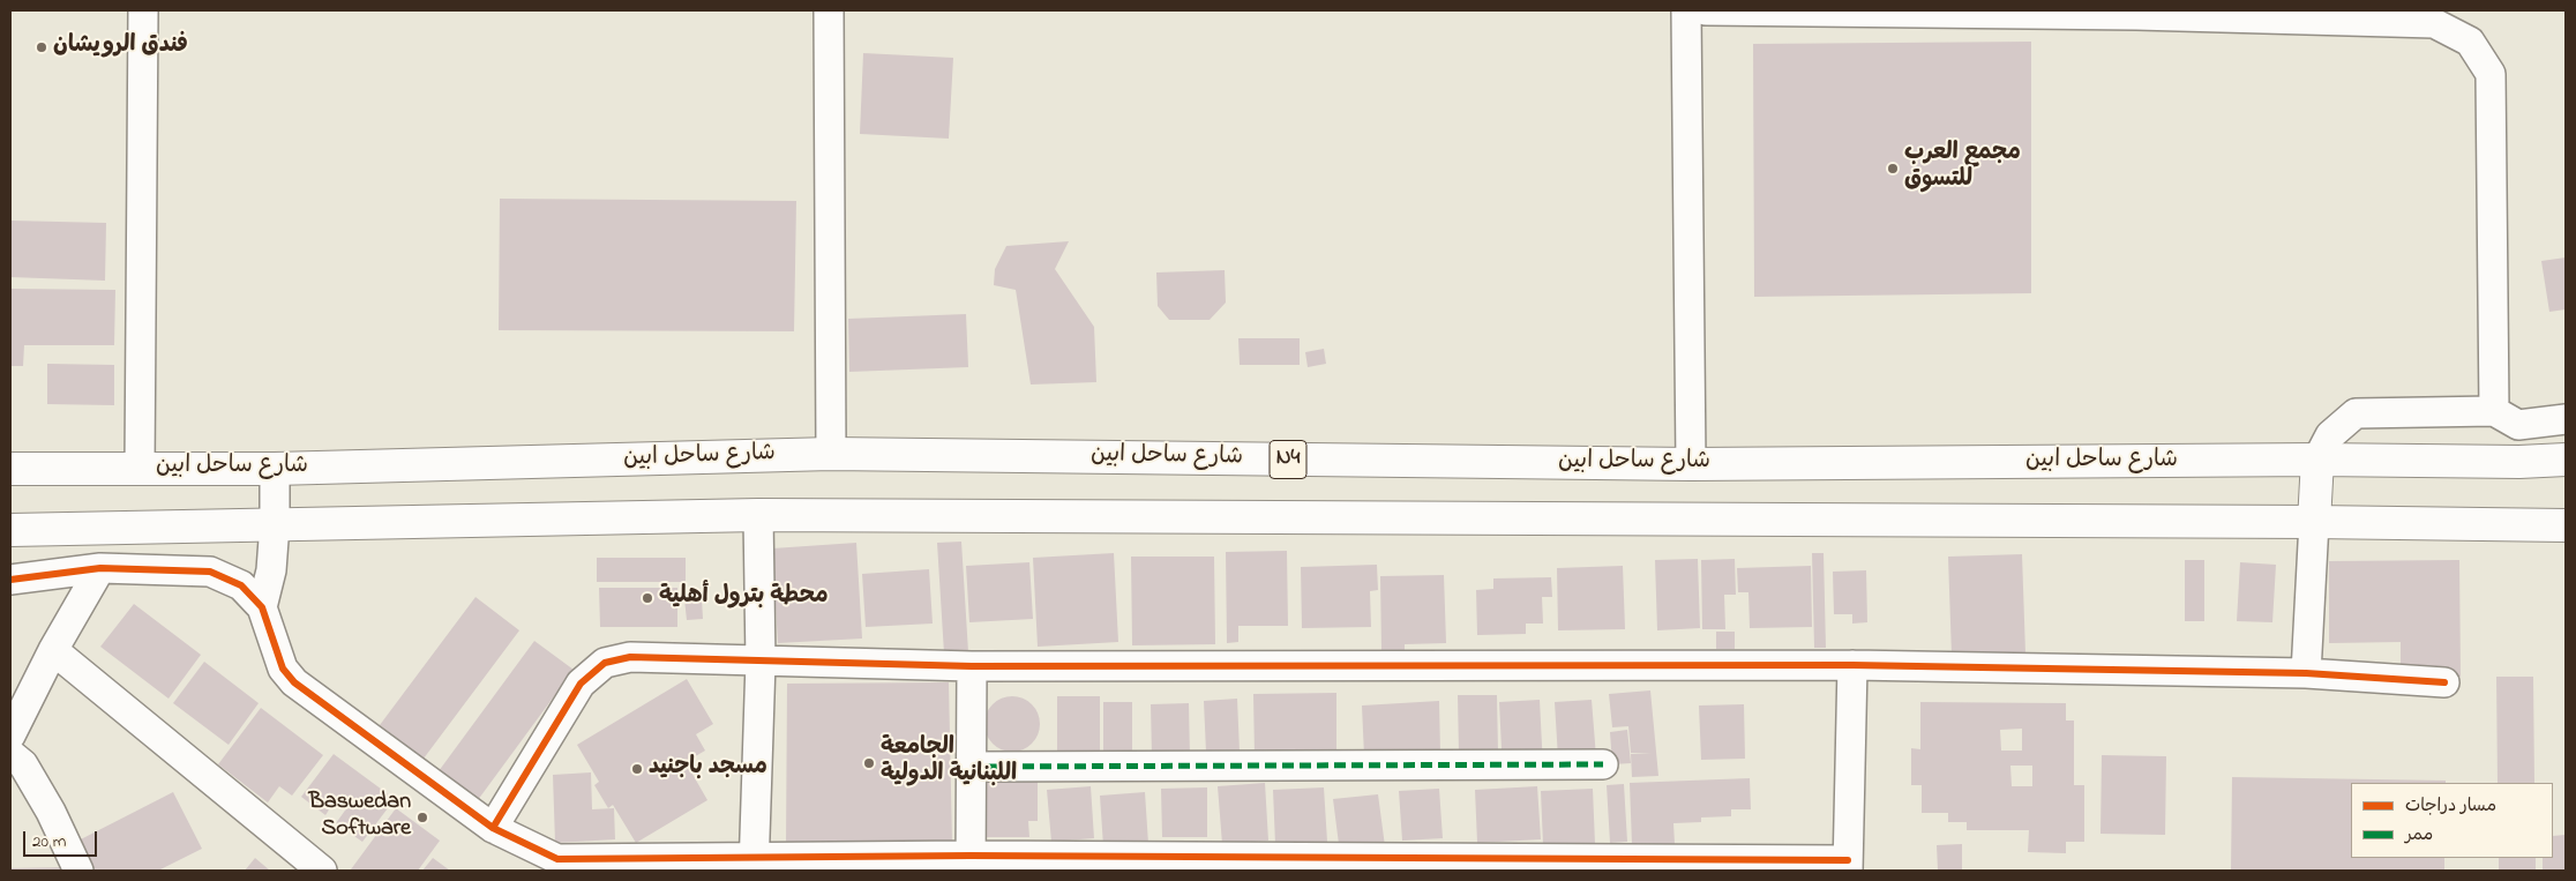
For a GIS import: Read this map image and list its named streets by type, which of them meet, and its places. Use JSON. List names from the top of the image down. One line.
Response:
{"streets":{"highway":["شارع ساحل ابين","N4"]},"places":["فندق الرويشان","مجمع العرب للتسوق","محطة بترول أهلية","الجامعة اللبنانية الدولية","مسجد باجنيد","Baswedan Software"],"legend":["مسار دراجات","ممر"],"scale_bar":"20 m"}
